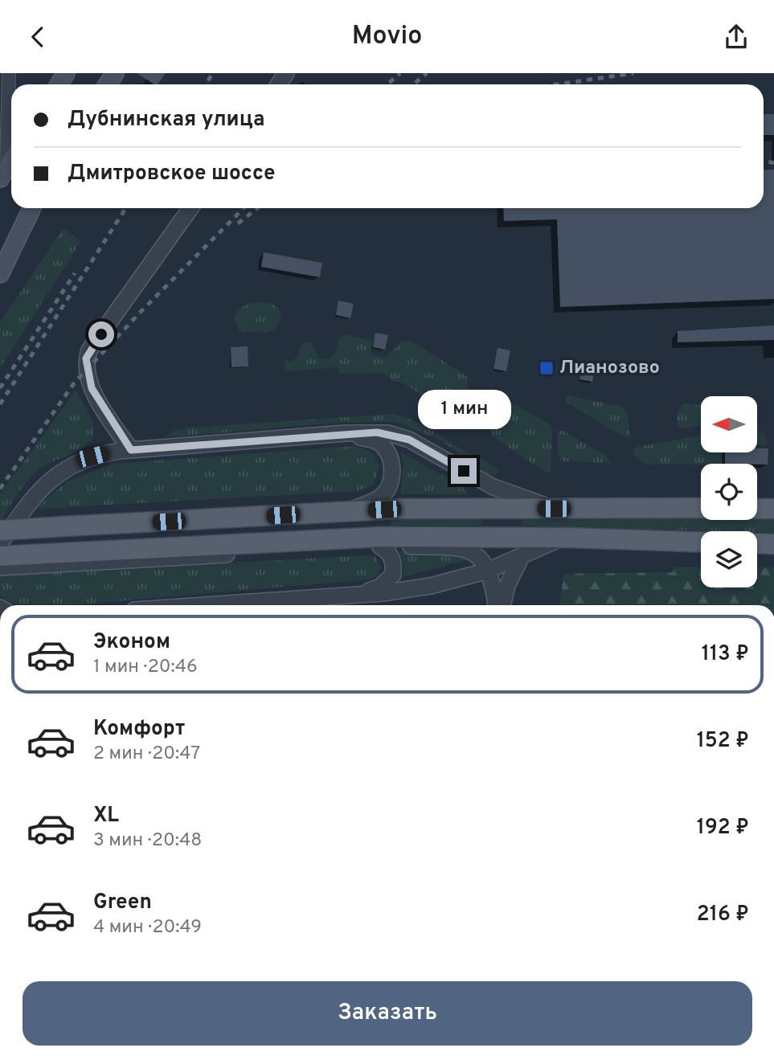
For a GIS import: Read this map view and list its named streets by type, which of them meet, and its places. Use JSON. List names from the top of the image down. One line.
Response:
{"places":{"transit":["Лианозово"]},"north":"left","page":{"header":"Movio","banner":["Дубнинская улица","Дмитровское шоссе"],"bubble":"1 мин","list":[{"name":"Эконом","note":"1 мин · 20:46","value":"113 ₽"},{"name":"Комфорт","note":"2 мин · 20:47","value":"152 ₽"},{"name":"XL","note":"3 мин · 20:48","value":"192 ₽"},{"name":"Green","note":"4 мин · 20:49","value":"216 ₽"}],"buttons":"Заказать"}}
